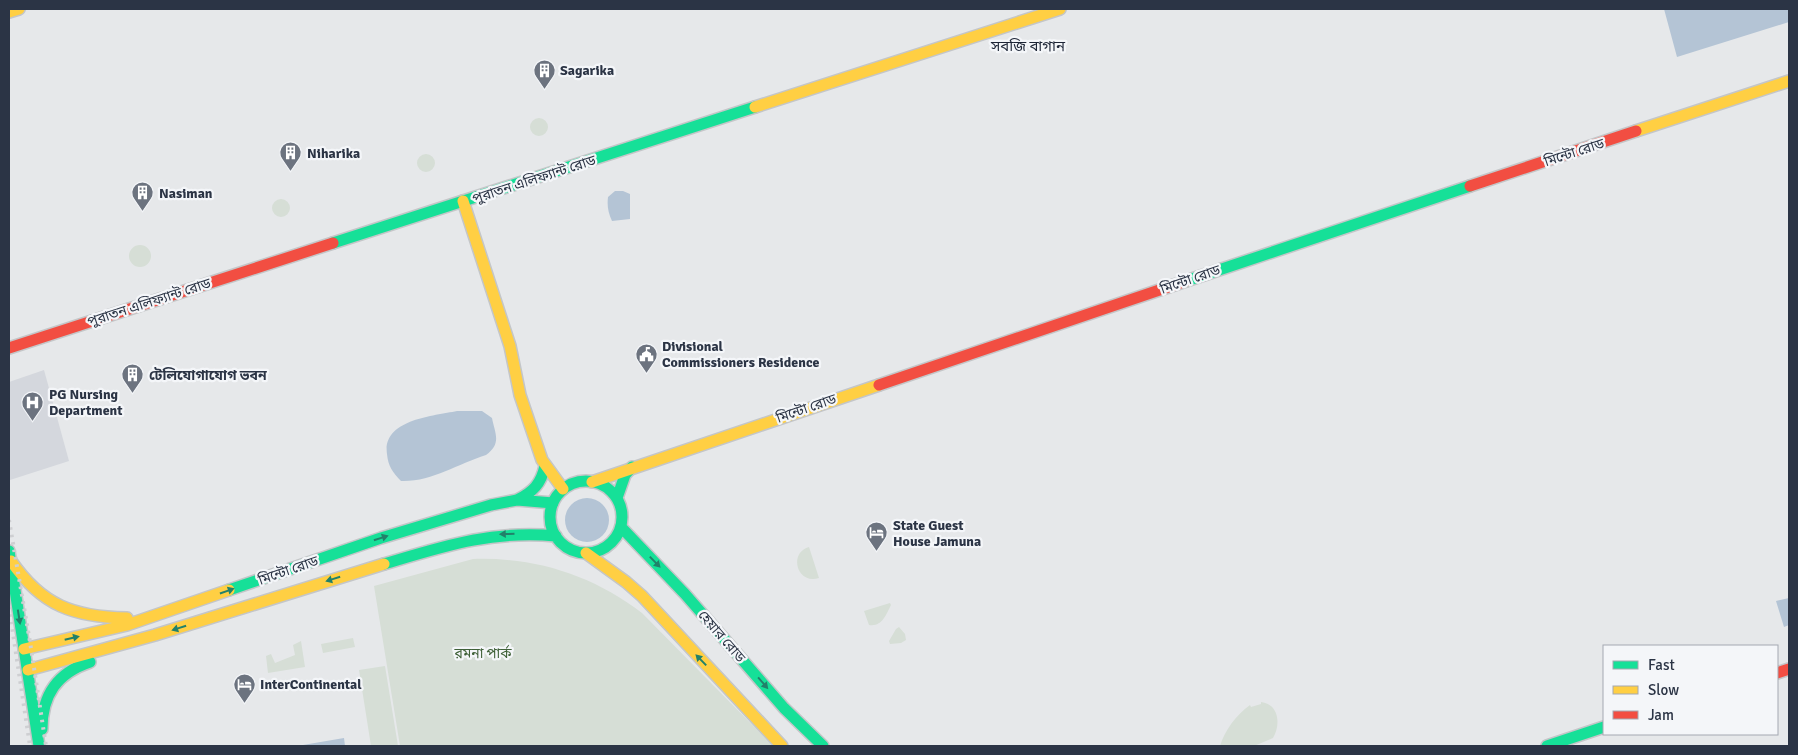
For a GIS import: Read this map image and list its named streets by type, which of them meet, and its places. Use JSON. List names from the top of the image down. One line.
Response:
{"streets":{"main road":["মিন্টো রোড","পুরাতন এলিফ্যান্ট রোড","হেয়ার রোড"]},"crossings":[["মিন্টো রোড","হেয়ার রোড"]],"districts":["সবজি বাগান"],"parks":["রমনা পার্ক"],"places":{"building":["Sagarika","Niharika","Nasiman","টেলিযোগাযোগ ভবন"],"public building":["Divisional Commissioners Residence"],"hospital":["PG Nursing Department"],"hotel":["State Guest House Jamuna","InterContinental"]},"legend":["Fast","Slow","Jam"]}
